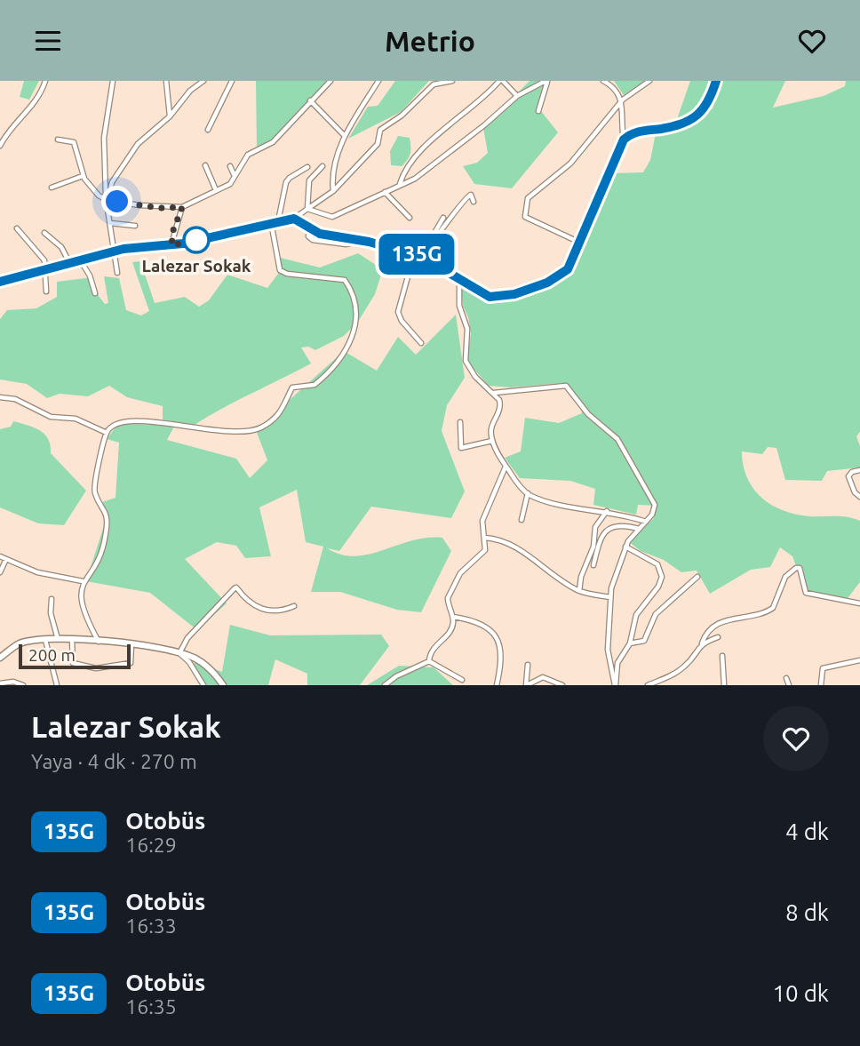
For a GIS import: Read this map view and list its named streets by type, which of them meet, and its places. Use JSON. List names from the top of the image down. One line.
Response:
{"places":["Lalezar Sokak"],"lines":["bus line 135G"],"scale_bar":"200 m","page":{"header":"Metrio","on_map":"135G","scale":"200 m","heading":["Lalezar Sokak","Yaya · 4 dk · 270 m"],"list":[{"mark":"135G","name":"Otobüs","note":"16:29","value":"4 dk"},{"mark":"135G","name":"Otobüs","note":"16:33","value":"8 dk"},{"mark":"135G","name":"Otobüs","note":"16:35","value":"10 dk"}]}}
